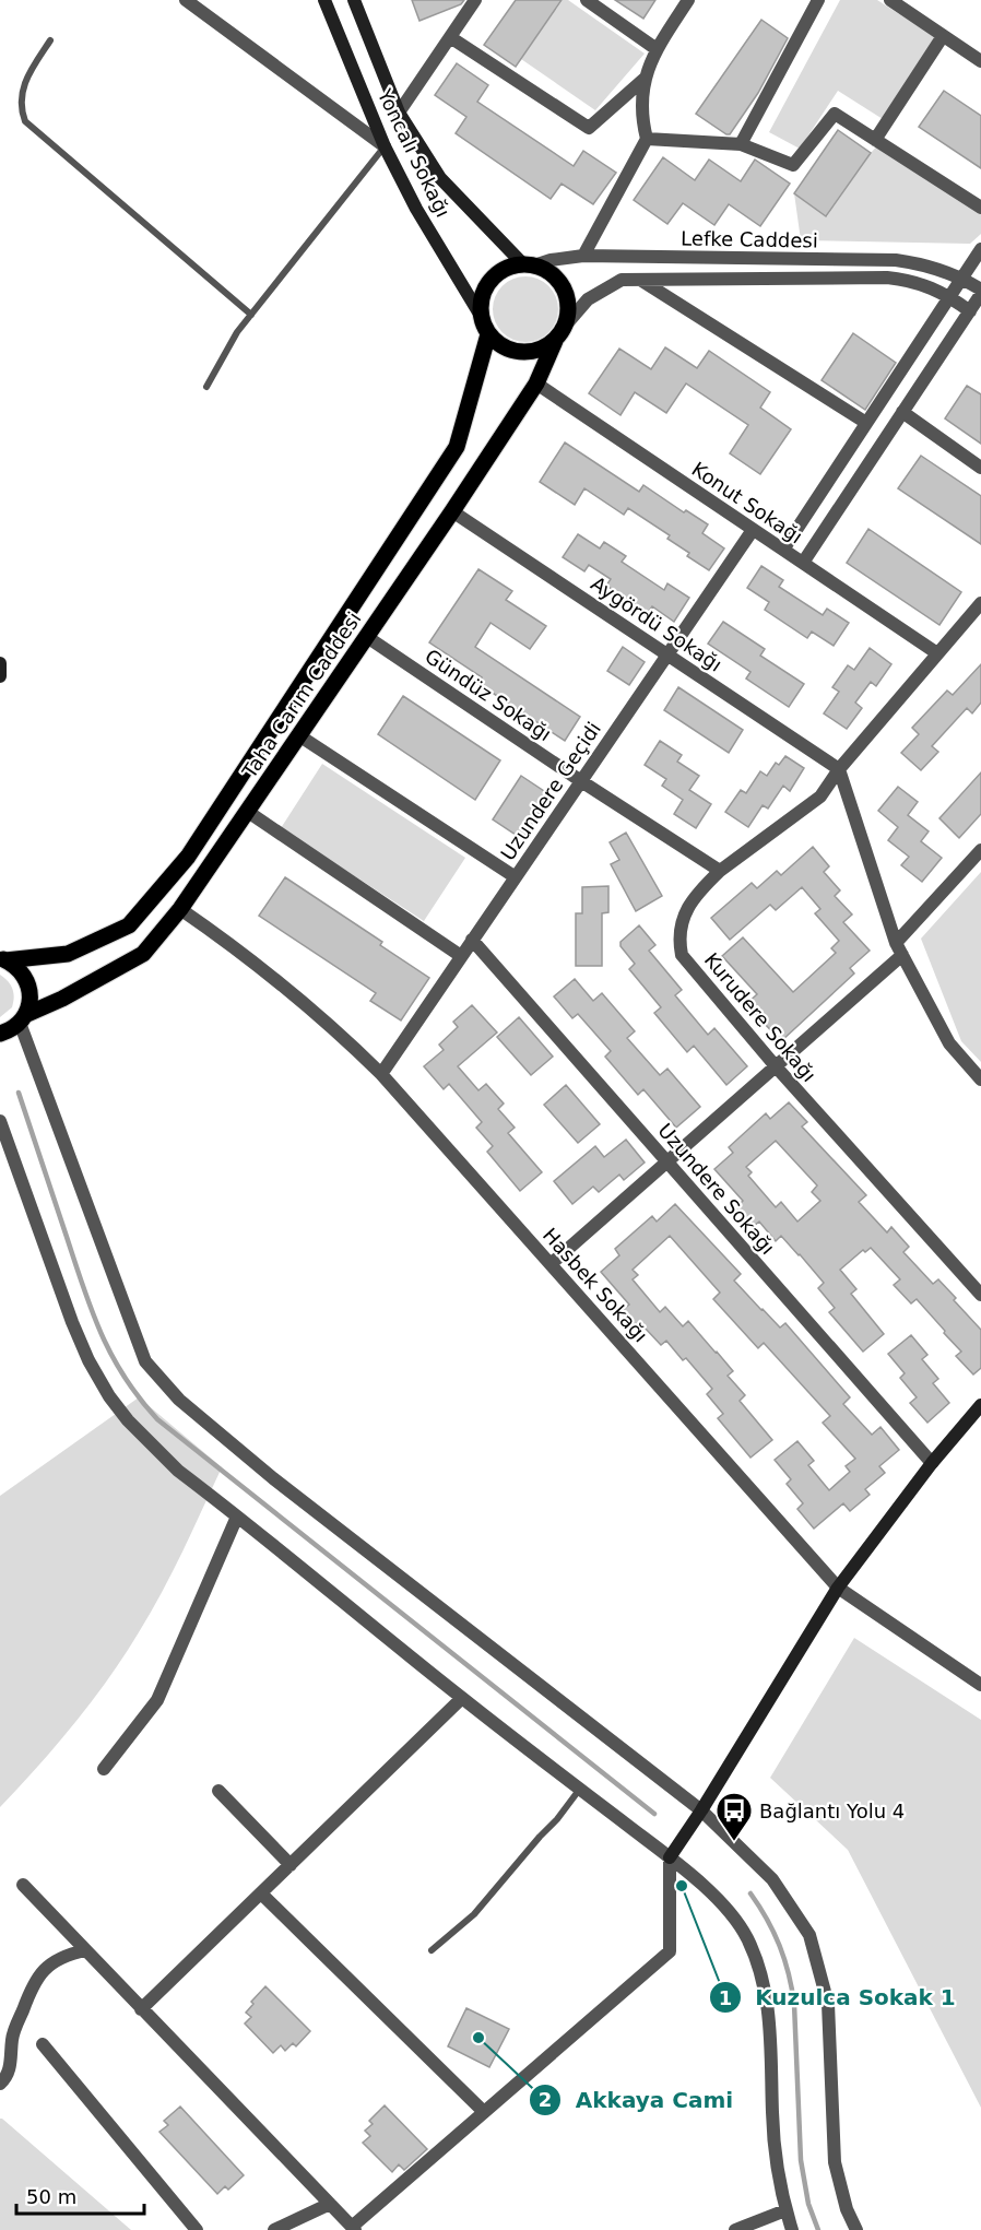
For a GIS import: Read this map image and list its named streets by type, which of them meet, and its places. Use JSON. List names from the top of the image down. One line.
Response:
{"streets":{"main road":["Taha Carım Caddesi"],"street":["Yoncalı Sokağı","Lefke Caddesi","Konut Sokağı","Aygördü Sokağı","Gündüz Sokağı","Uzundere Geçidi","Kurudere Sokağı","Uzundere Sokağı","Hasbek Sokağı"]},"crossings":[["Yoncalı Sokağı","Lefke Caddesi"],["Yoncalı Sokağı","Taha Carım Caddesi"],["Lefke Caddesi","Konut Sokağı"],["Lefke Caddesi","Taha Carım Caddesi"],["Konut Sokağı","Taha Carım Caddesi"],["Konut Sokağı","Uzundere Geçidi"],["Konut Sokağı","Kurudere Sokağı"],["Aygördü Sokağı","Taha Carım Caddesi"],["Aygördü Sokağı","Uzundere Geçidi"],["Aygördü Sokağı","Kurudere Sokağı"],["Taha Carım Caddesi","Gündüz Sokağı"],["Taha Carım Caddesi","Hasbek Sokağı"],["Gündüz Sokağı","Uzundere Geçidi"],["Gündüz Sokağı","Kurudere Sokağı"],["Uzundere Geçidi","Uzundere Sokağı"],["Uzundere Geçidi","Hasbek Sokağı"]],"places":{"bus stop":["Bağlantı Yolu 4"],"other":["Kuzulca Sokak 1","Akkaya Cami"]},"scale_bar":"50 m"}
